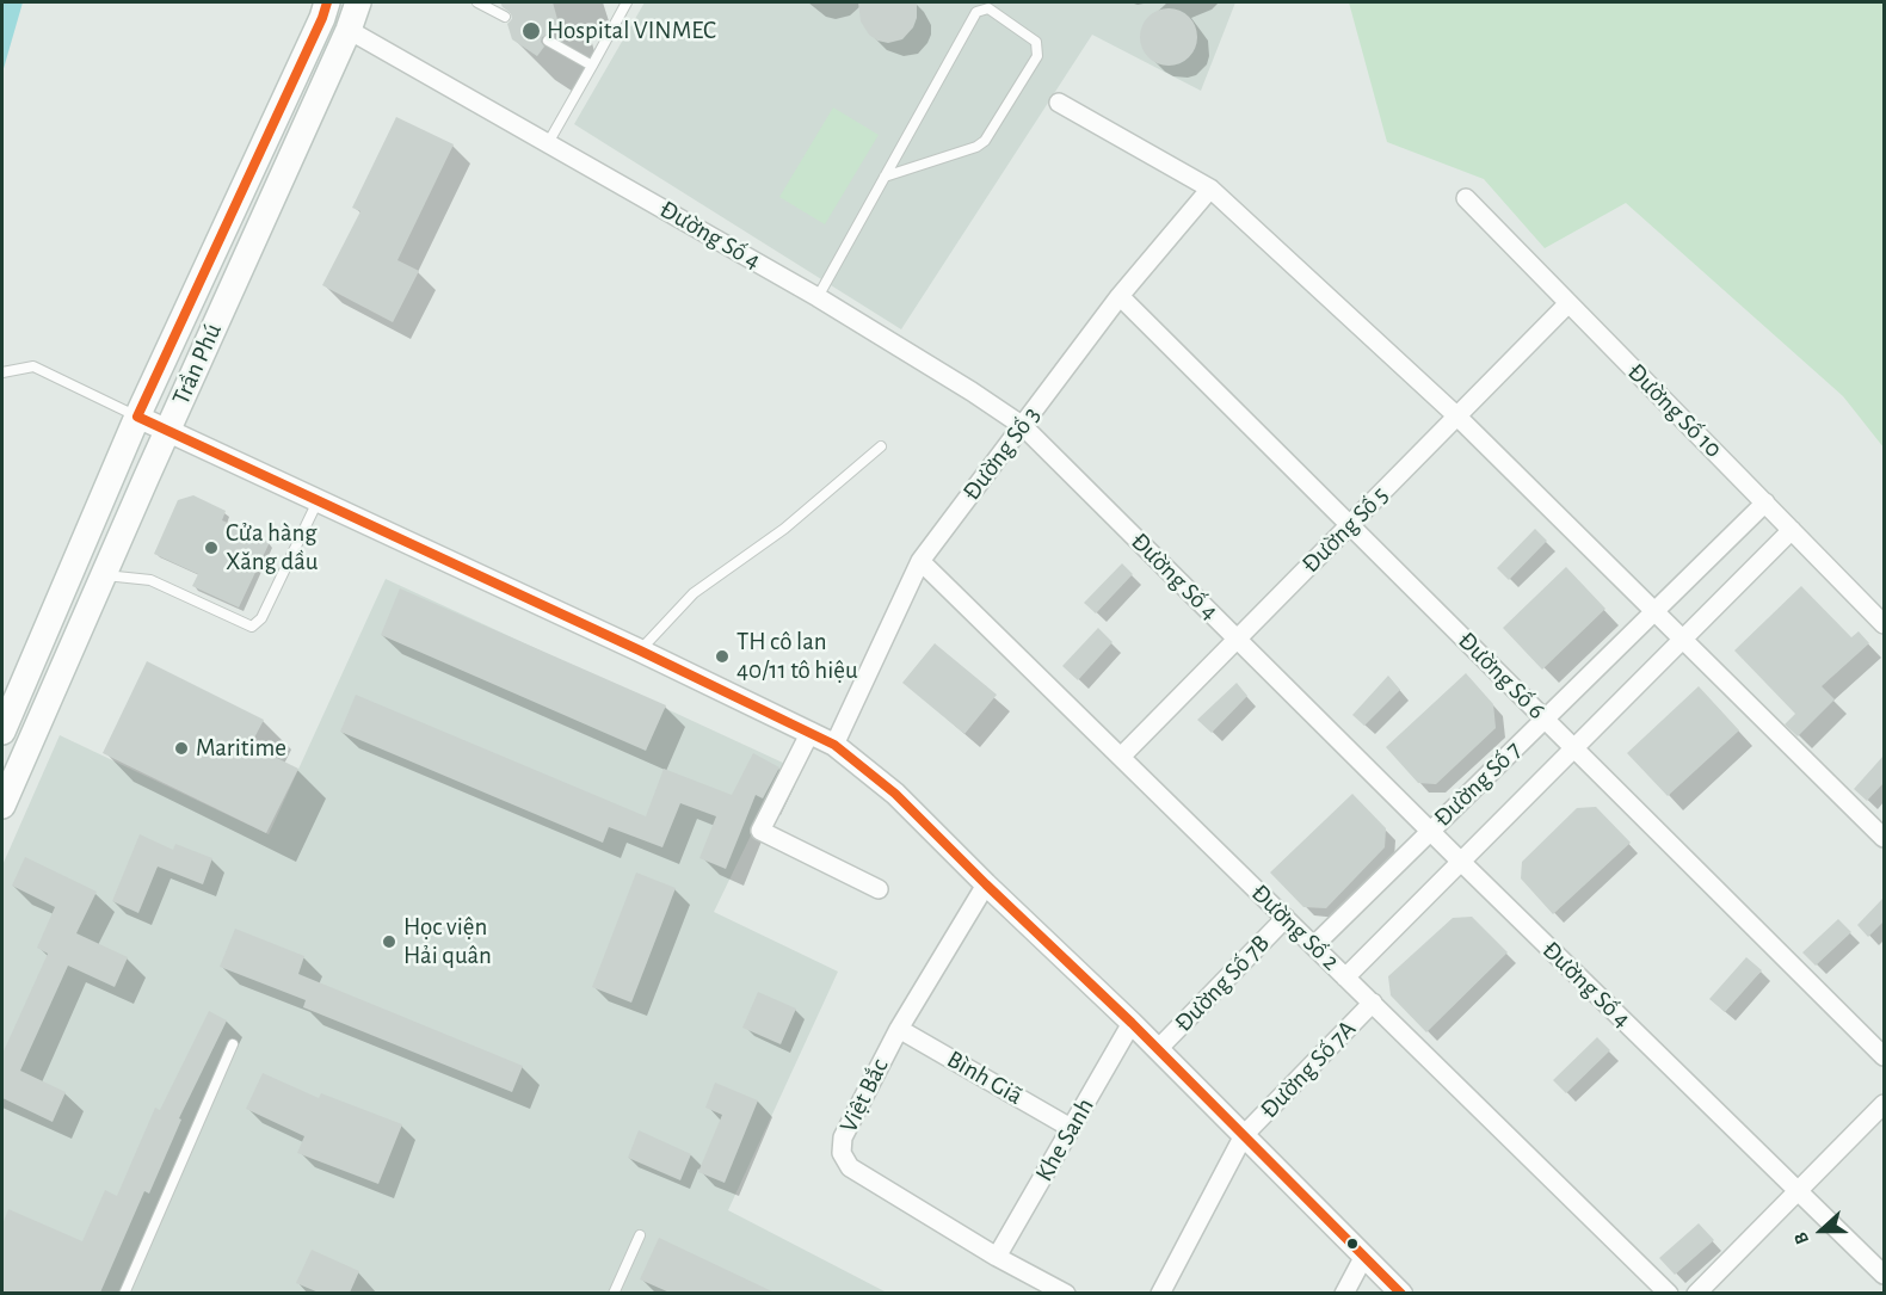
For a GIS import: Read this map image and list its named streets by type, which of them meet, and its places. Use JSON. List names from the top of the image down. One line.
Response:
{"streets":{"main road":["Trần Phú"],"street":["Đường Số 4","Đường Số 10","Đường Số 3","Đường Số 5","Đường Số 6","Đường Số 7","Đường Số 2","Đường Số 7B","Đường Số 7A","Bình Giã","Việt Bắc","Khe Sanh"]},"crossings":[["Đường Số 4","Trần Phú"],["Đường Số 4","Đường Số 3"],["Đường Số 4","Đường Số 5"],["Đường Số 4","Đường Số 7"],["Đường Số 10","Đường Số 5"],["Đường Số 10","Đường Số 7"],["Đường Số 3","Đường Số 6"],["Đường Số 3","Đường Số 2"],["Đường Số 5","Đường Số 6"],["Đường Số 5","Đường Số 2"],["Đường Số 6","Đường Số 7"],["Đường Số 7","Đường Số 2"],["Đường Số 2","Đường Số 7B"],["Đường Số 2","Đường Số 7A"],["Bình Giã","Việt Bắc"],["Bình Giã","Khe Sanh"],["Việt Bắc","Khe Sanh"]],"places":["Hospital VINMEC","Cửa hàng Xăng dầu","TH cô lan 40/11 tô hiệu","Maritime","Học viện Hải quân"],"north":"left"}
